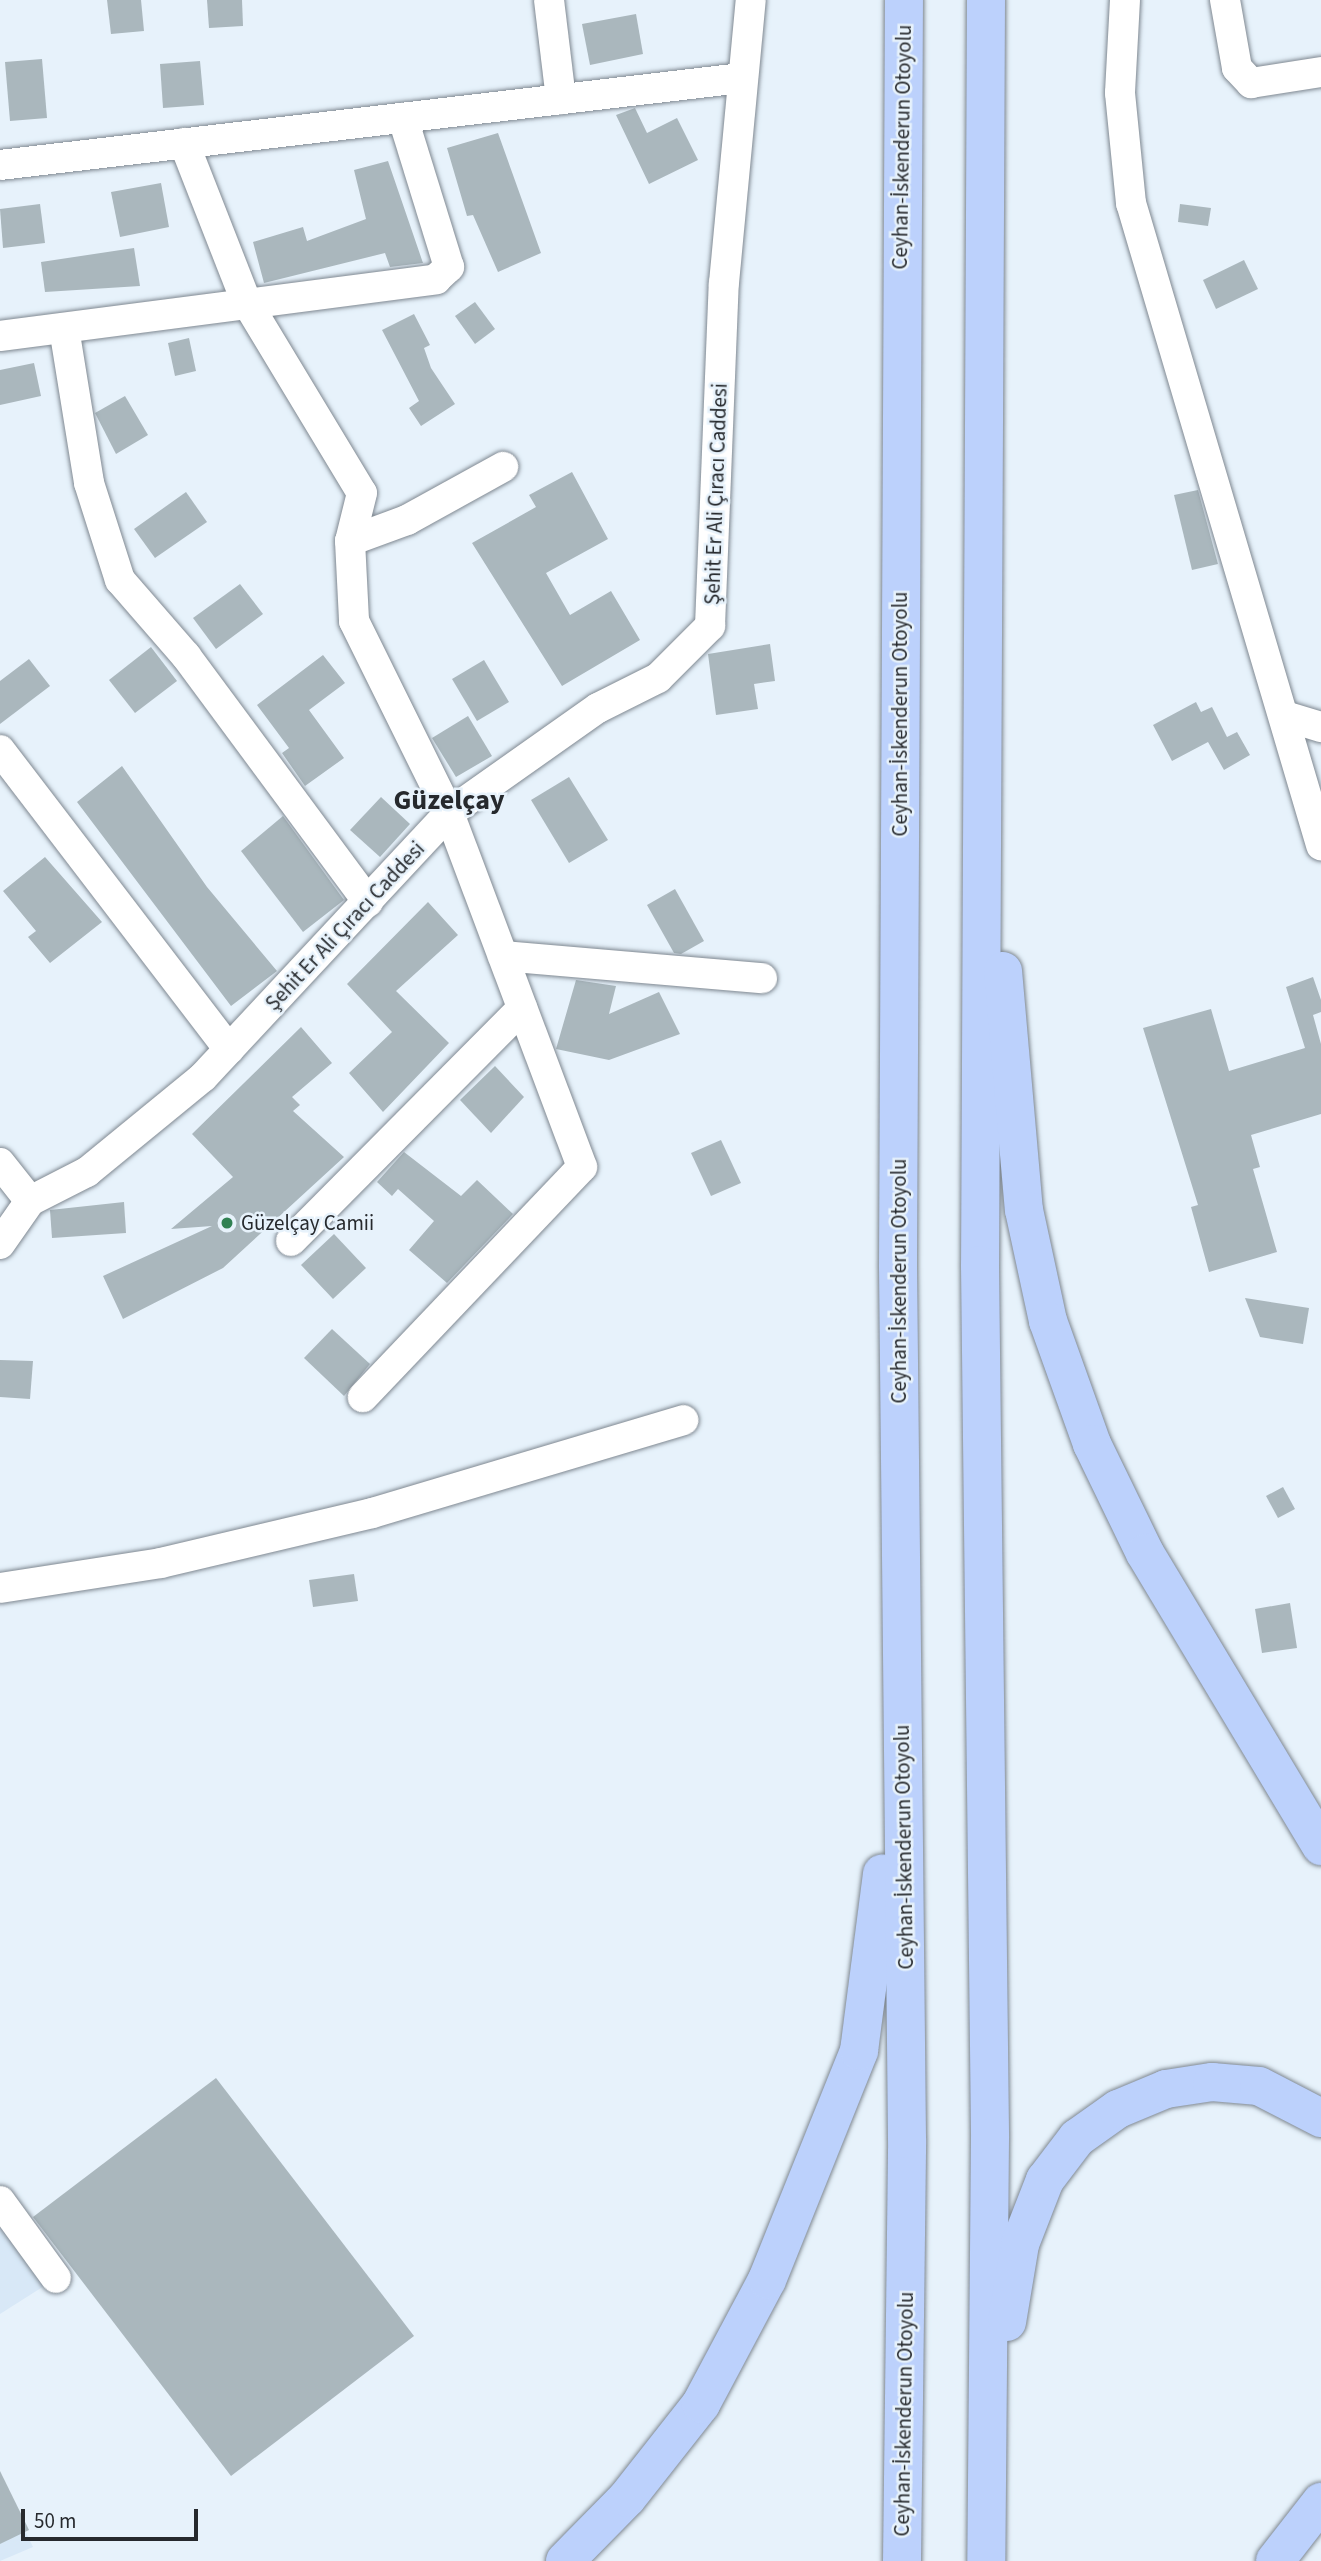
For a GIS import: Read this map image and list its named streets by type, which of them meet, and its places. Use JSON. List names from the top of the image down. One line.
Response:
{"streets":{"highway":["Ceyhan-İskenderun Otoyolu"],"street":["Şehit Er Ali Çıracı Caddesi"]},"districts":["Güzelçay"],"places":["Güzelçay Camii"],"scale_bar":"50 m"}
